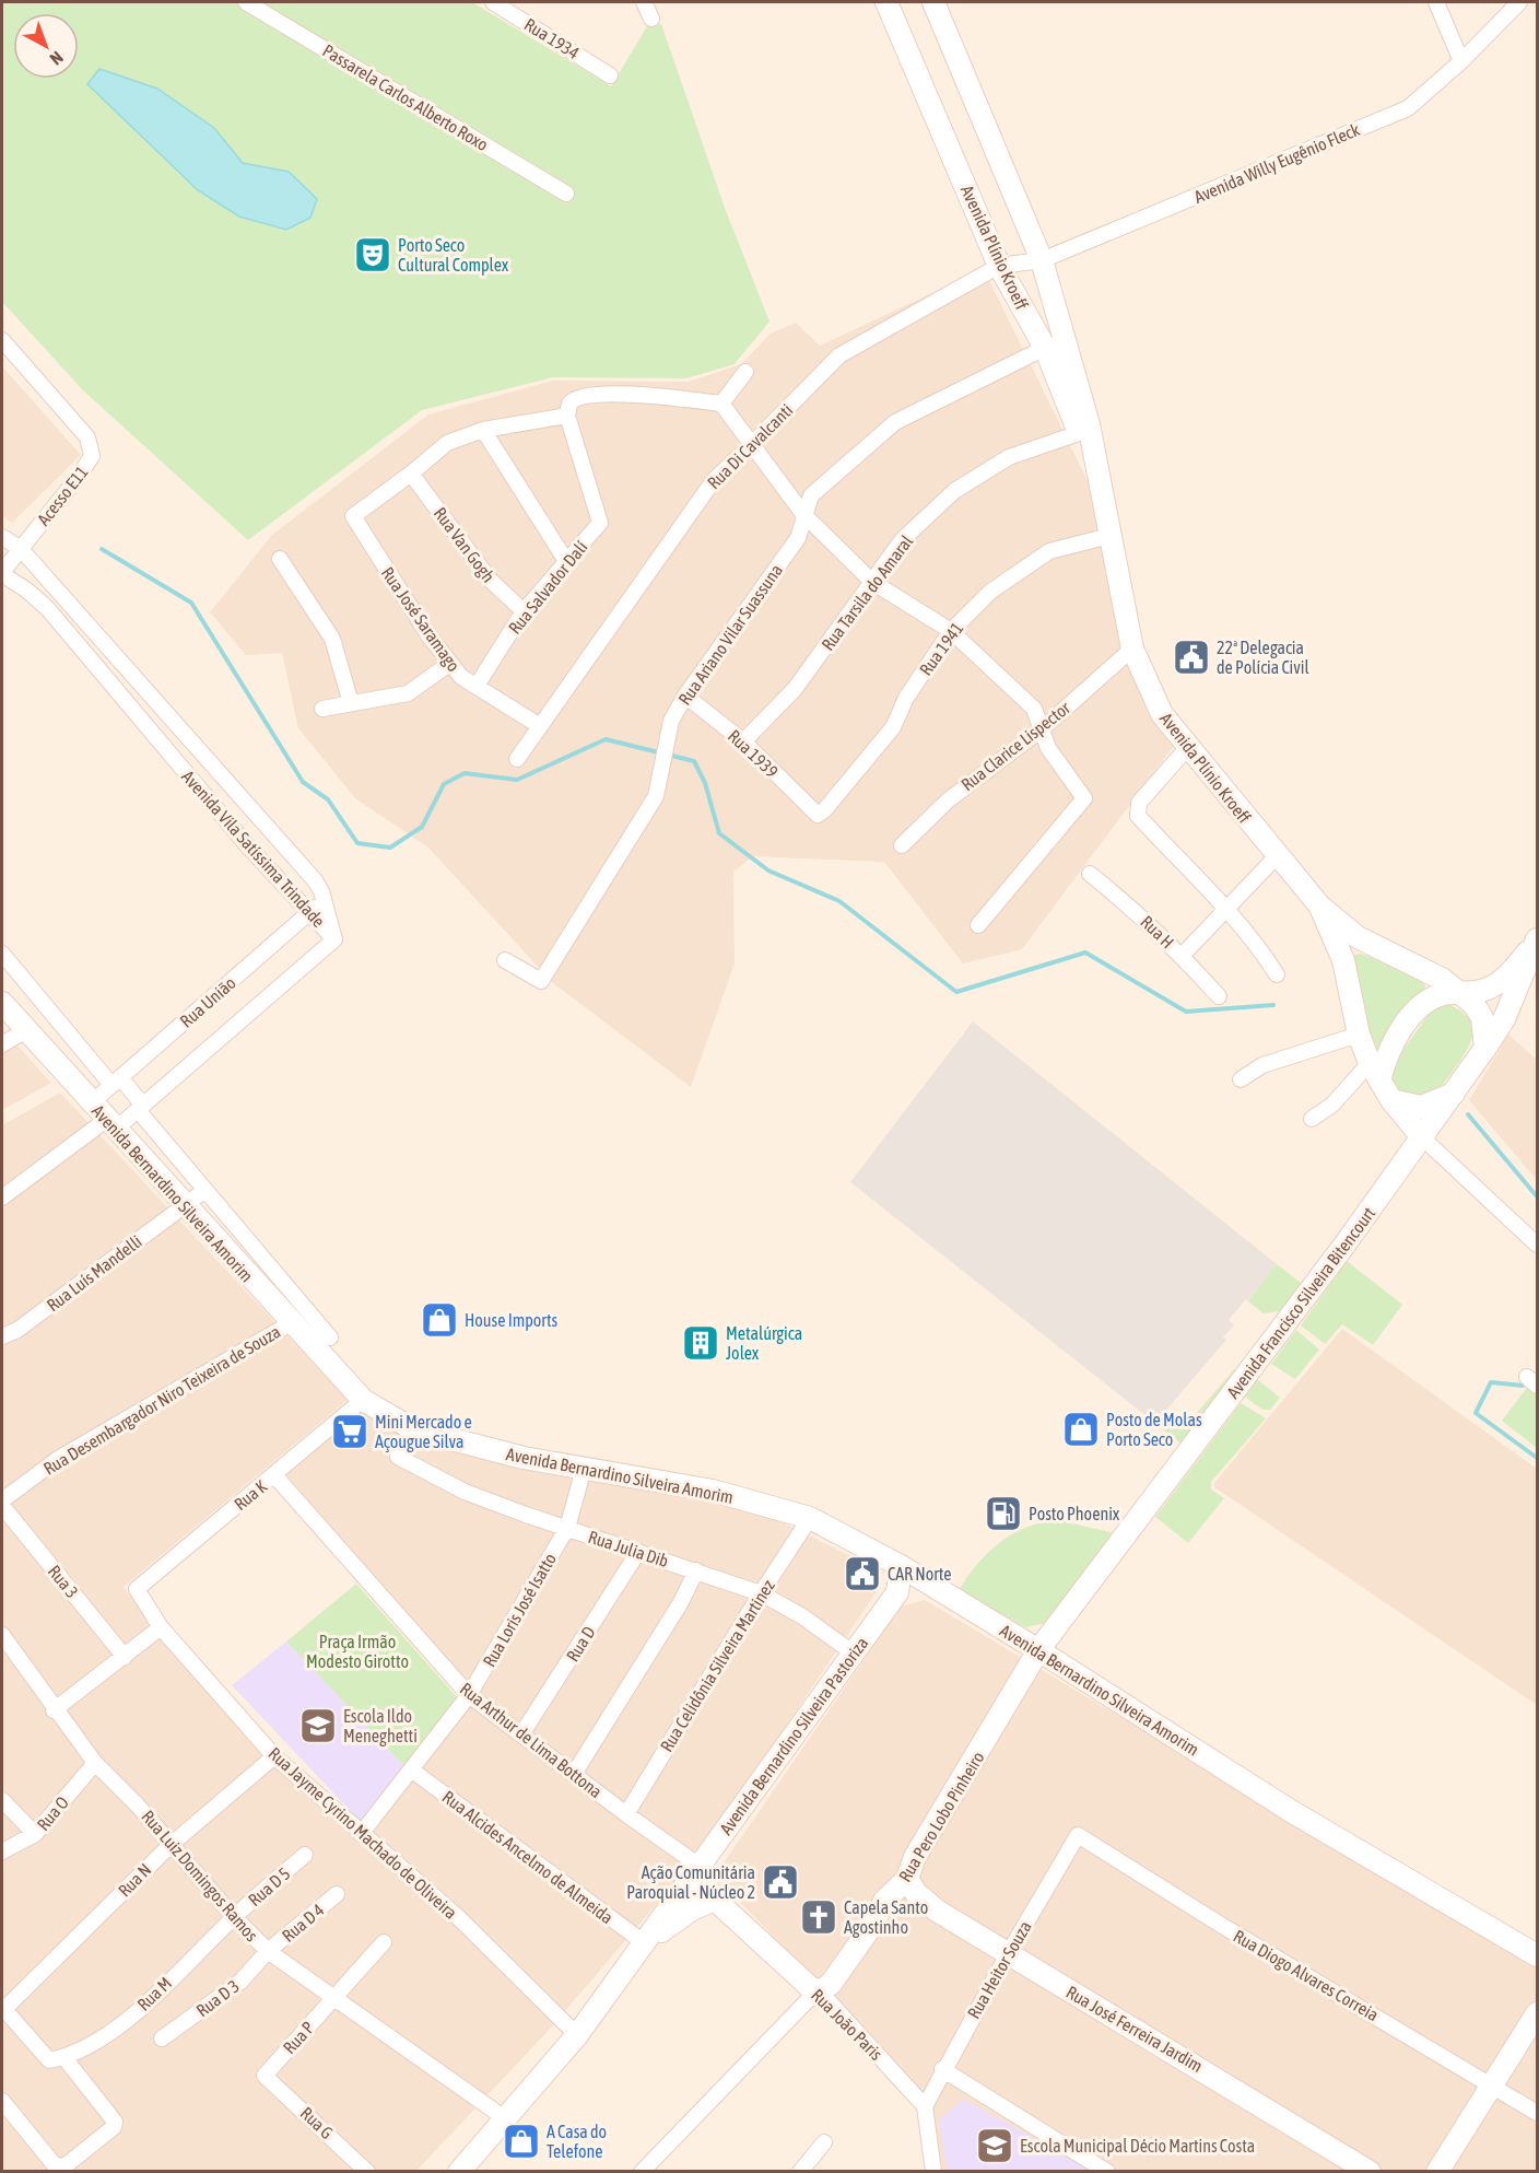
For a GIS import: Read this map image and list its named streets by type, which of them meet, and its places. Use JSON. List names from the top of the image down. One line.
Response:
{"streets":{"main road":["Avenida Plínio Kroeff","Avenida Bernardino Silveira Amorim","Avenida Francisco Silveira Bitencourt","Avenida Bernardino Silveira Pastoriza","Rua Pero Lobo Pinheiro","Rua João Paris","Rua José Ferreira Jardim"],"street":["Rua 1934","Passarela Carlos Alberto Roxo","Avenida Willy Eugênio Fleck","Rua Di Cavalcanti","Acesso E11","Rua Van Gogh","Rua Salvador Dalí","Rua Tarsila do Amaral","Rua José Saramago","Rua Ariano Vilar Suassuna","Rua 1941","Rua Clarice Lispector","Rua 1939","Avenida Vila Satíssima Trindade","Rua H","Rua União","Rua Luís Mandelli","Rua Desembargador Niro Teixeira de Souza","Rua K","Rua Julia Dib","Rua 3","Rua Loris José Isatto","Rua D","Rua Celidônia Silveira Martinez","Rua Arthur de Lima Bottona","Rua O","Rua Jayme Cyrino Machado de Oliveira","Rua Alcides Ancelmo de Almeida","Rua Luiz Domingos Ramos","Rua N","Rua D 5","Rua D 4","Rua Heitor Souza","Rua Diogo Alvares Correia","Rua M","Rua D 3","Rua P","Rua G"]},"crossings":[["Avenida Willy Eugênio Fleck","Avenida Plínio Kroeff"],["Avenida Willy Eugênio Fleck","Rua Di Cavalcanti"],["Avenida Plínio Kroeff","Rua Di Cavalcanti"],["Avenida Plínio Kroeff","Rua Tarsila do Amaral"],["Avenida Plínio Kroeff","Rua Ariano Vilar Suassuna"],["Avenida Plínio Kroeff","Rua 1941"],["Avenida Plínio Kroeff","Rua Clarice Lispector"],["Avenida Plínio Kroeff","Avenida Francisco Silveira Bitencourt"],["Rua Di Cavalcanti","Rua José Saramago"],["Acesso E11","Avenida Vila Satíssima Trindade"],["Rua Van Gogh","Rua Salvador Dalí"],["Rua Van Gogh","Rua José Saramago"],["Rua Salvador Dalí","Rua José Saramago"],["Rua Tarsila do Amaral","Rua 1939"],["Rua Ariano Vilar Suassuna","Rua 1939"],["Rua 1941","Rua 1939"],["Avenida Vila Satíssima Trindade","Rua União"],["Rua União","Avenida Bernardino Silveira Amorim"],["Avenida Bernardino Silveira Amorim","Rua Luís Mandelli"],["Avenida Bernardino Silveira Amorim","Avenida Francisco Silveira Bitencourt"],["Avenida Bernardino Silveira Amorim","Rua Desembargador Niro Teixeira de Souza"],["Avenida Bernardino Silveira Amorim","Rua K"],["Avenida Bernardino Silveira Amorim","Rua Loris José Isatto"],["Avenida Bernardino Silveira Amorim","Rua Celidônia Silveira Martinez"],["Avenida Bernardino Silveira Amorim","Avenida Bernardino Silveira Pastoriza"],["Avenida Bernardino Silveira Amorim","Rua Pero Lobo Pinheiro"],["Avenida Francisco Silveira Bitencourt","Rua Pero Lobo Pinheiro"],["Rua Desembargador Niro Teixeira de Souza","Rua 3"],["Rua K","Rua Arthur de Lima Bottona"],["Rua K","Rua Jayme Cyrino Machado de Oliveira"],["Rua Julia Dib","Rua Loris José Isatto"],["Rua Julia Dib","Rua D"],["Rua Julia Dib","Rua Celidônia Silveira Martinez"],["Rua Julia Dib","Avenida Bernardino Silveira Pastoriza"],["Rua Loris José Isatto","Rua Arthur de Lima Bottona"],["Rua Loris José Isatto","Rua Jayme Cyrino Machado de Oliveira"],["Rua Loris José Isatto","Rua Alcides Ancelmo de Almeida"],["Rua D","Rua Arthur de Lima Bottona"],["Rua Celidônia Silveira Martinez","Rua Arthur de Lima Bottona"],["Avenida Bernardino Silveira Pastoriza","Rua Arthur de Lima Bottona"],["Avenida Bernardino Silveira Pastoriza","Rua Jayme Cyrino Machado de Oliveira"],["Avenida Bernardino Silveira Pastoriza","Rua Alcides Ancelmo de Almeida"],["Avenida Bernardino Silveira Pastoriza","Rua Luiz Domingos Ramos"],["Avenida Bernardino Silveira Pastoriza","Rua João Paris"],["Rua Arthur de Lima Bottona","Rua João Paris"],["Rua O","Rua Luiz Domingos Ramos"],["Rua Pero Lobo Pinheiro","Rua João Paris"],["Rua Pero Lobo Pinheiro","Rua José Ferreira Jardim"],["Rua Jayme Cyrino Machado de Oliveira","Rua N"],["Rua Luiz Domingos Ramos","Rua N"],["Rua Luiz Domingos Ramos","Rua D 5"],["Rua Luiz Domingos Ramos","Rua D 4"],["Rua Luiz Domingos Ramos","Rua M"],["Rua Luiz Domingos Ramos","Rua D 3"],["Rua Luiz Domingos Ramos","Rua P"],["Rua D 5","Rua M"],["Rua D 4","Rua D 3"],["Rua Heitor Souza","Rua Diogo Alvares Correia"],["Rua Heitor Souza","Rua João Paris"],["Rua Heitor Souza","Rua José Ferreira Jardim"],["Rua P","Rua G"]],"parks":["Praça Irmão Modesto Girotto"],"places":{"theatre":["Porto Seco Cultural Complex"],"public building":["22ª Delegacia de Polícia Civil","CAR Norte","Ação Comunitária Paroquial - Núcleo 2"],"shop":["House Imports","Posto de Molas Porto Seco","A Casa do Telefone"],"building":["Metalúrgica Jolex"],"supermarket":["Mini Mercado e Açougue Silva"],"fuel station":["Posto Phoenix"],"school or university":["Escola Ildo Meneghetti","Escola Municipal Décio Martins Costa"],"church":["Capela Santo Agostinho"]},"north":"bottom right"}
